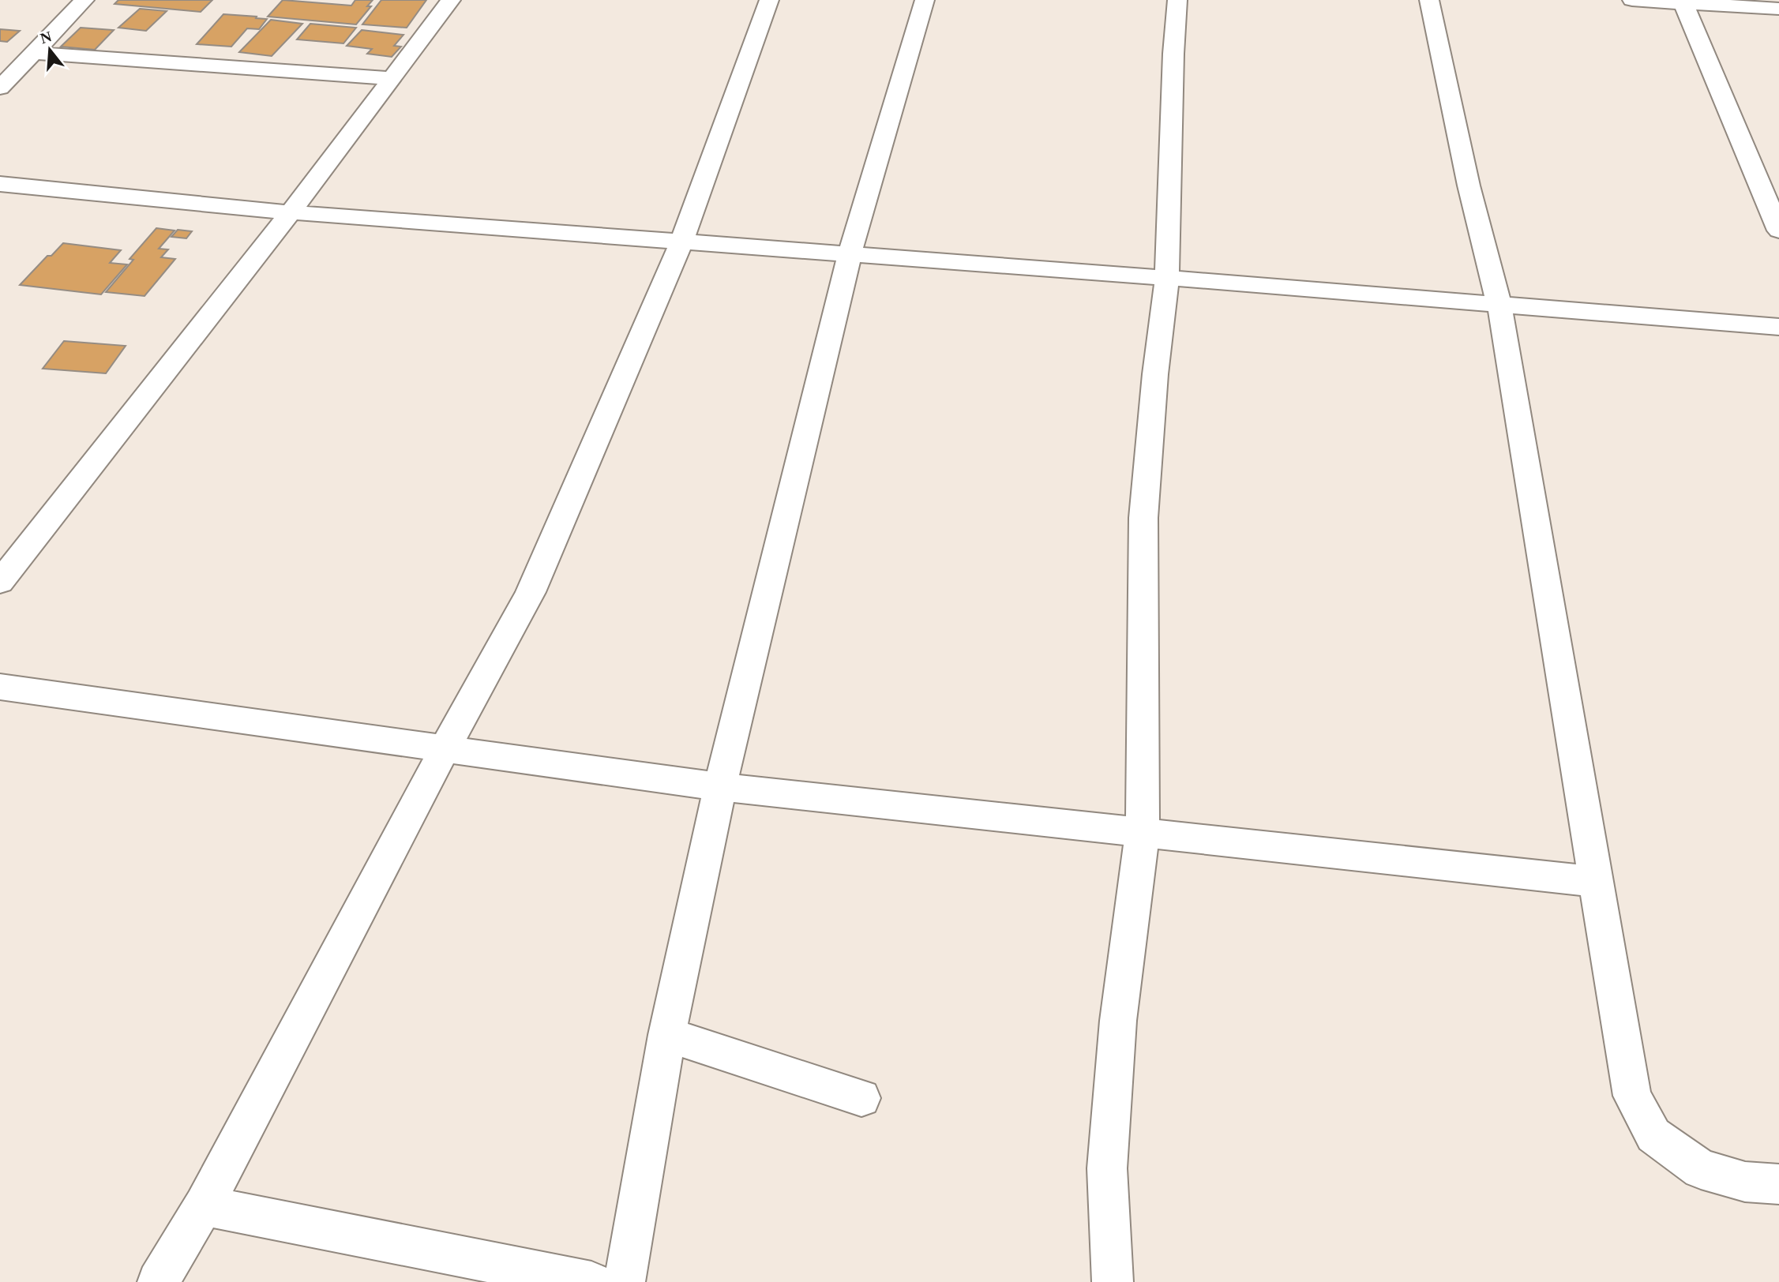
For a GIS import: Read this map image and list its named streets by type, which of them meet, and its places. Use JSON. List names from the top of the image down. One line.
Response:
{"north":"top"}
